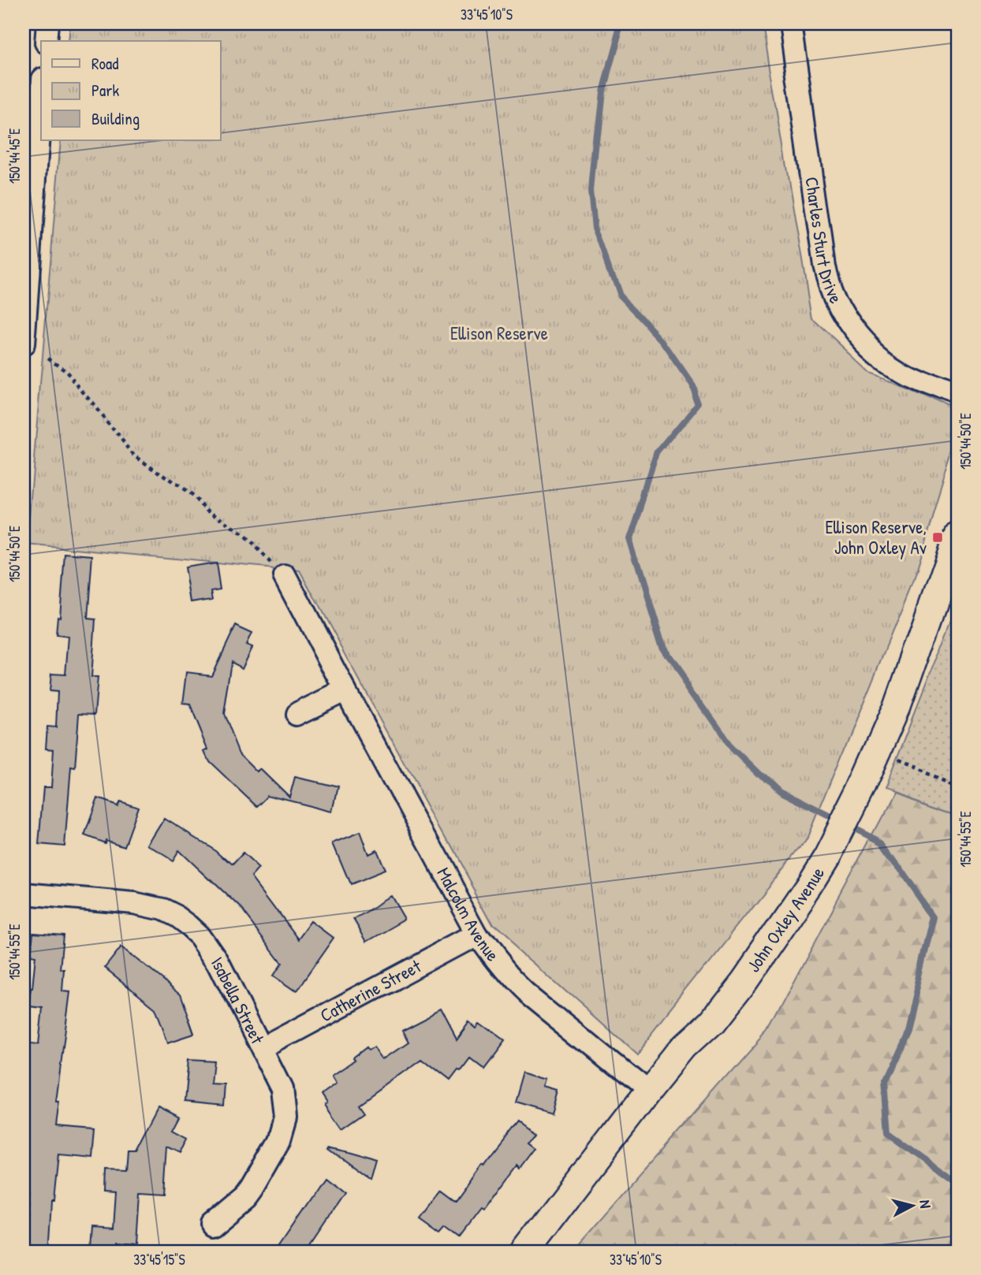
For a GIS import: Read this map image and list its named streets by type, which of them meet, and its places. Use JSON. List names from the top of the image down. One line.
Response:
{"streets":{"street":["Charles Sturt Drive","Malcolm Avenue","John Oxley Avenue","Catherine Street","Isabella Street"]},"crossings":[["Malcolm Avenue","John Oxley Avenue"],["Malcolm Avenue","Catherine Street"],["Catherine Street","Isabella Street"]],"parks":["Ellison Reserve"],"places":{"transit":["Ellison Reserve, John Oxley Av"]},"legend":["Road","Park","Building"],"north":"right","coordinates":["33°45'10\"S","150°44'45\"E","150°44'50\"E","150°44'55\"E","33°45'15\"S"]}
